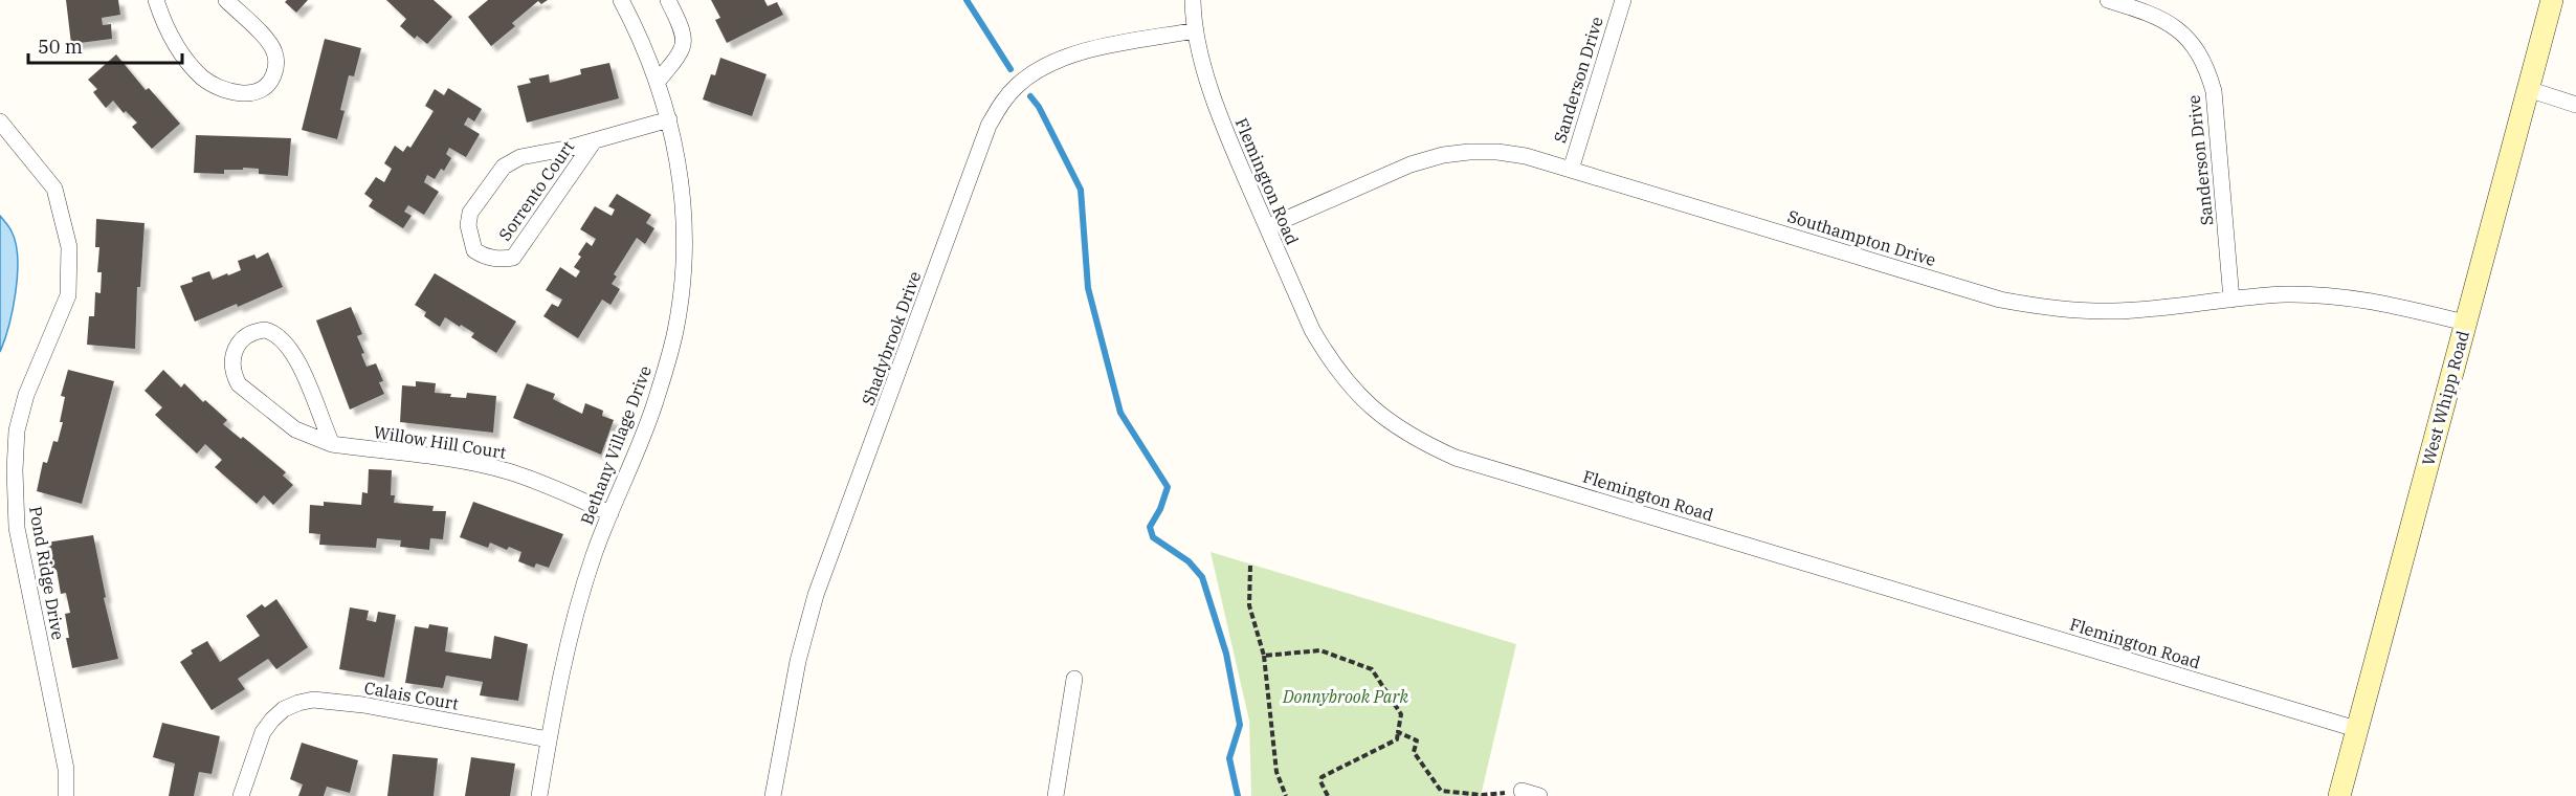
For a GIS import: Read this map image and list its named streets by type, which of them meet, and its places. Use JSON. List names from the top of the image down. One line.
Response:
{"streets":{"street":["Sanderson Drive","Flemington Road","Sorrento Court","Southampton Drive","Shadybrook Drive","West Whipp Road","Willow Hill Court","Bethany Village Drive","Pond Ridge Drive","Calais Court"]},"crossings":[["Sanderson Drive","Southampton Drive"],["Flemington Road","Southampton Drive"],["Flemington Road","Shadybrook Drive"],["Flemington Road","West Whipp Road"],["Sorrento Court","Bethany Village Drive"],["Southampton Drive","West Whipp Road"],["Willow Hill Court","Bethany Village Drive"],["Bethany Village Drive","Calais Court"]],"parks":["Donnybrook Park"],"scale_bar":"50 m"}
